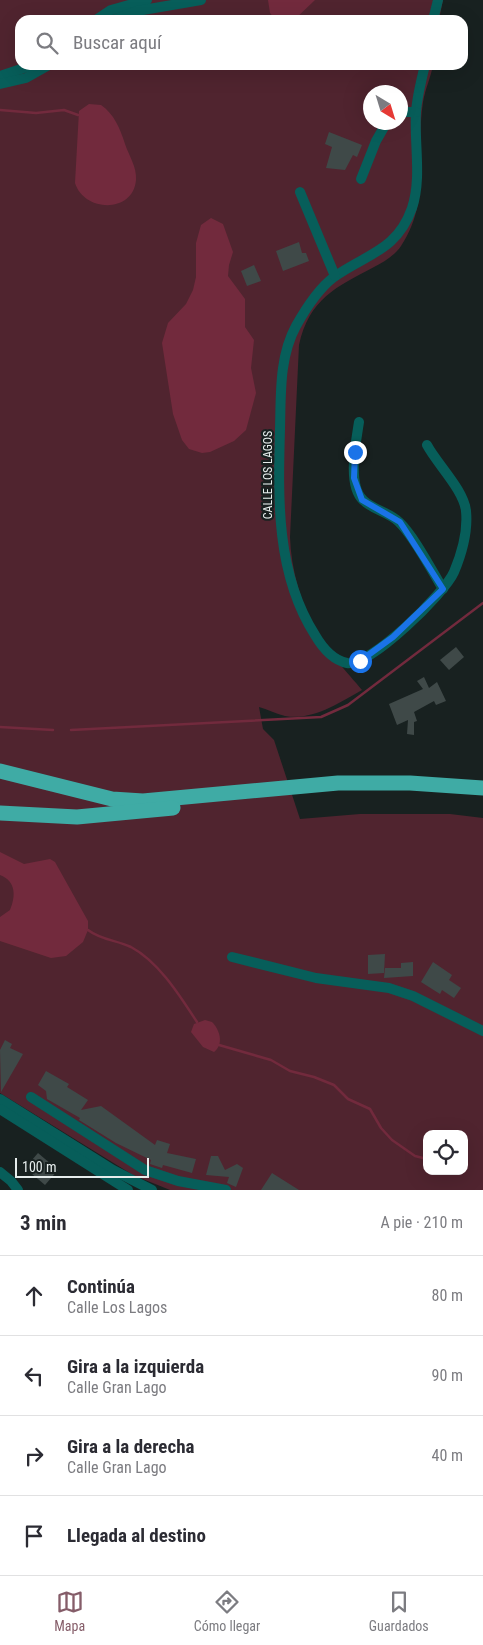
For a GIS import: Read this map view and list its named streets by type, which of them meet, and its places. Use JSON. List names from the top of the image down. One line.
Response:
{"streets":{"street":["CALLE LOS LAGOS"]},"scale_bar":"100 m","north":"bottom right","page":{"search":"Buscar aquí","scale":"100 m","heading":["3 min","A pie · 210 m"],"list":[["Continúa","Calle Los Lagos","80 m"],["Gira a la izquierda","Calle Gran Lago","90 m"],["Gira a la derecha","Calle Gran Lago","40 m"],"Llegada al destino"],"nav":["Mapa","Cómo llegar","Guardados"]}}
